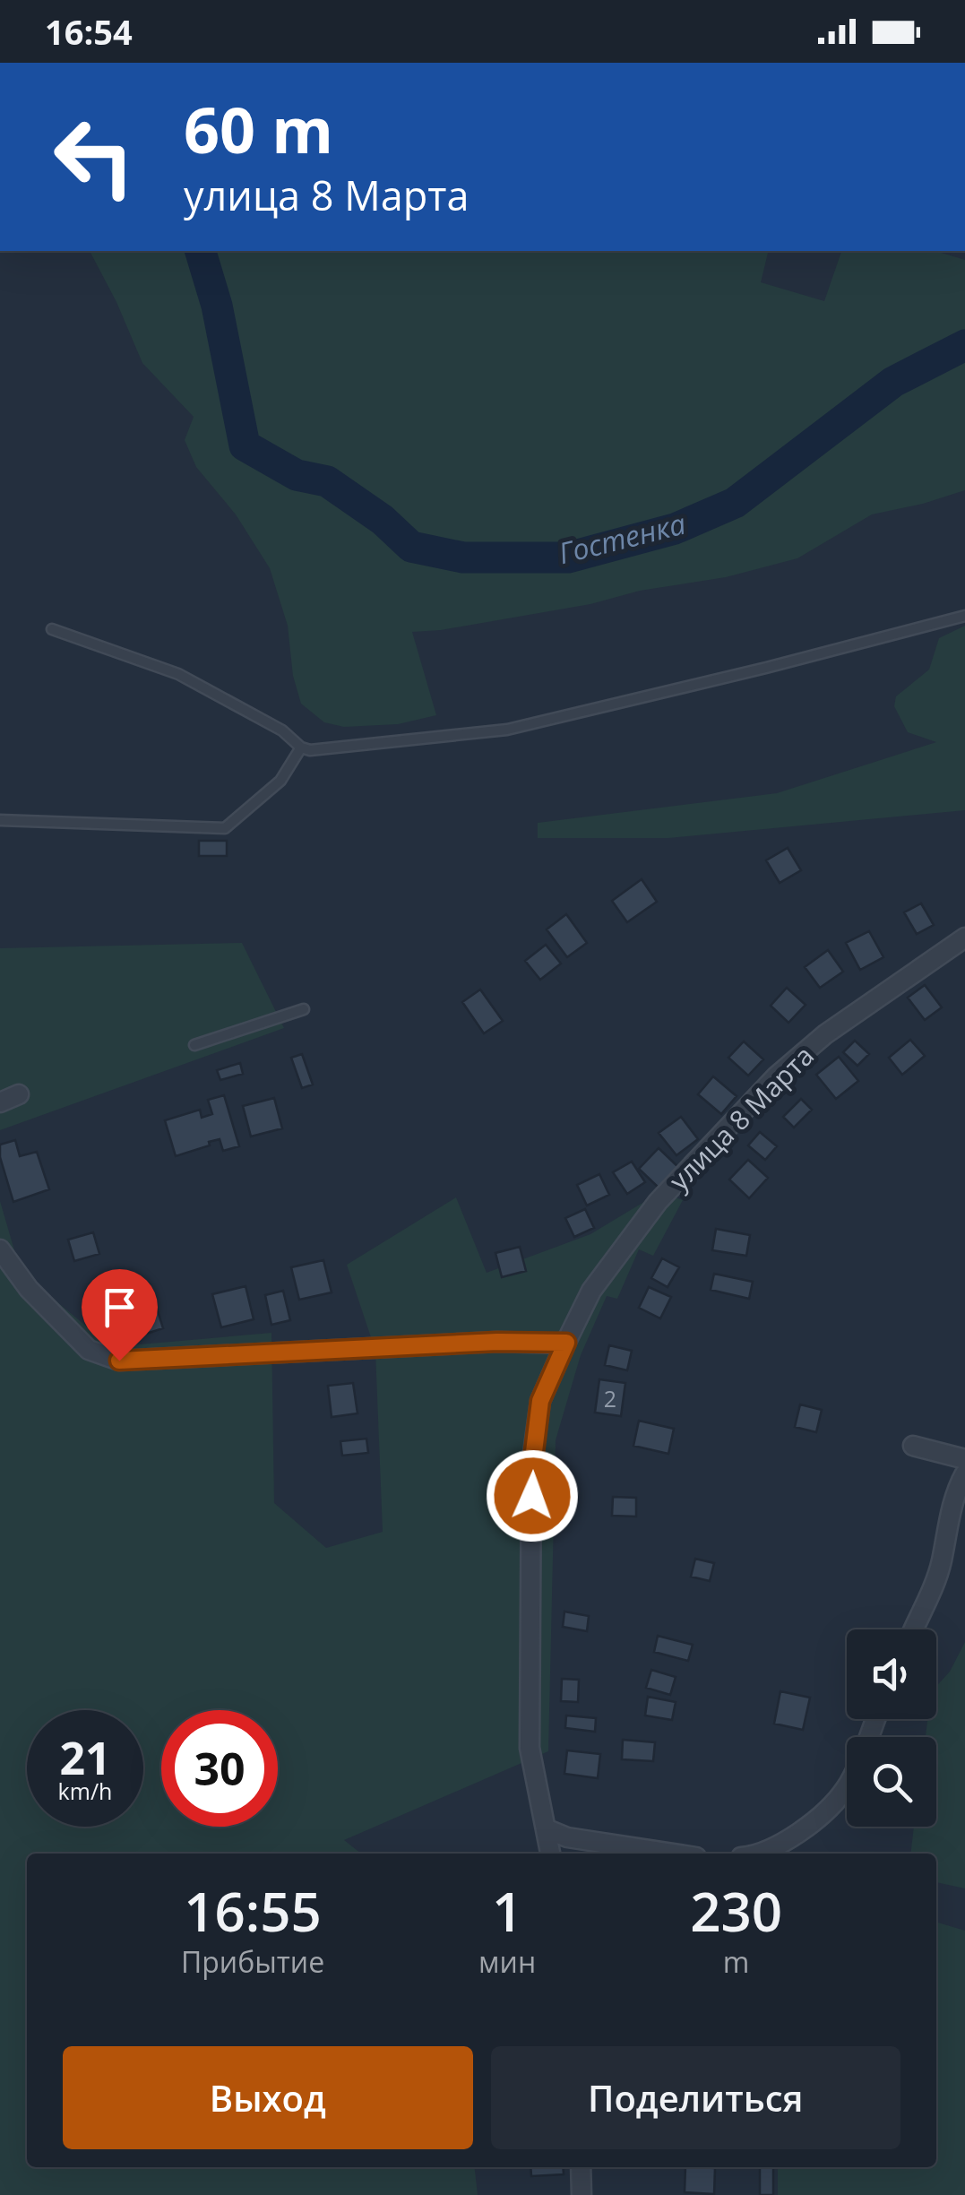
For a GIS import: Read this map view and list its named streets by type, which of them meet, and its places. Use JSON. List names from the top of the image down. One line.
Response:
{"streets":{"street":["улица 8 Марта"]},"water":["Гостенка"],"house_numbers":["2"],"page":{"status":"16:54","turn":["60 m","улица 8 Марта"],"speed":"21 km/h","limit":"30","eta":["16:55","Прибытие","1","мин","230","m"],"buttons":["Выход","Поделиться"]}}
